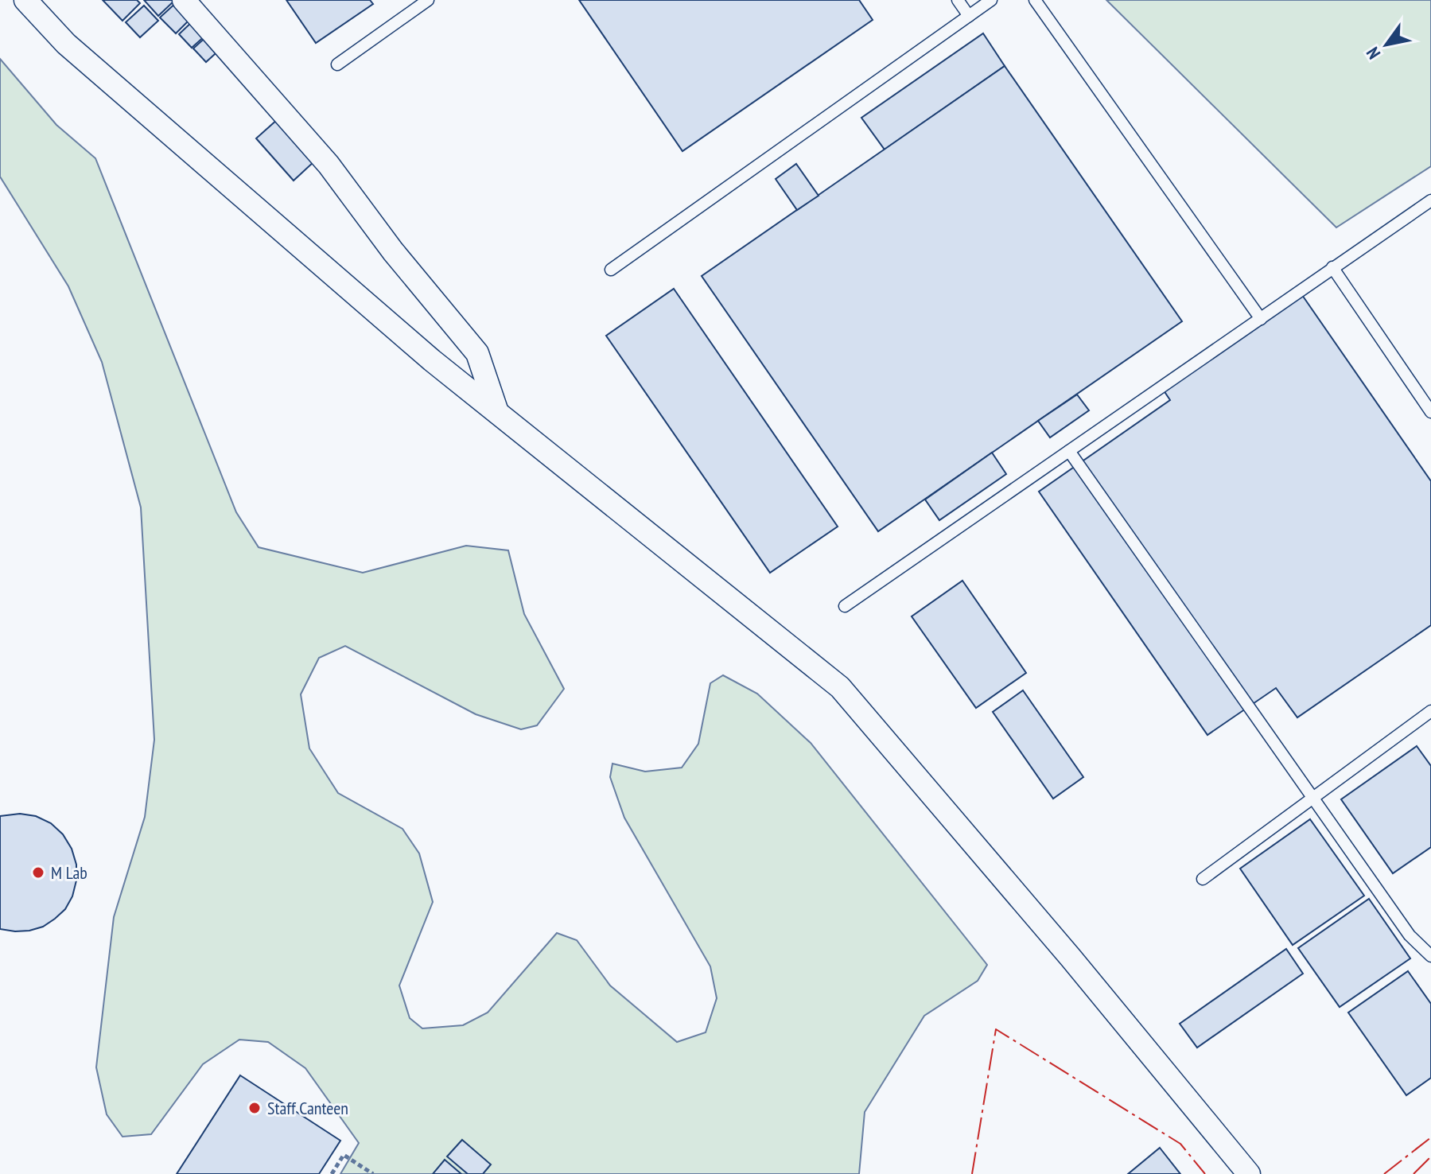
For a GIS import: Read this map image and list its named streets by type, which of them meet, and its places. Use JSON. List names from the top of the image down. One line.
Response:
{"places":["M Lab","Staff Canteen"],"north":"bottom left"}
